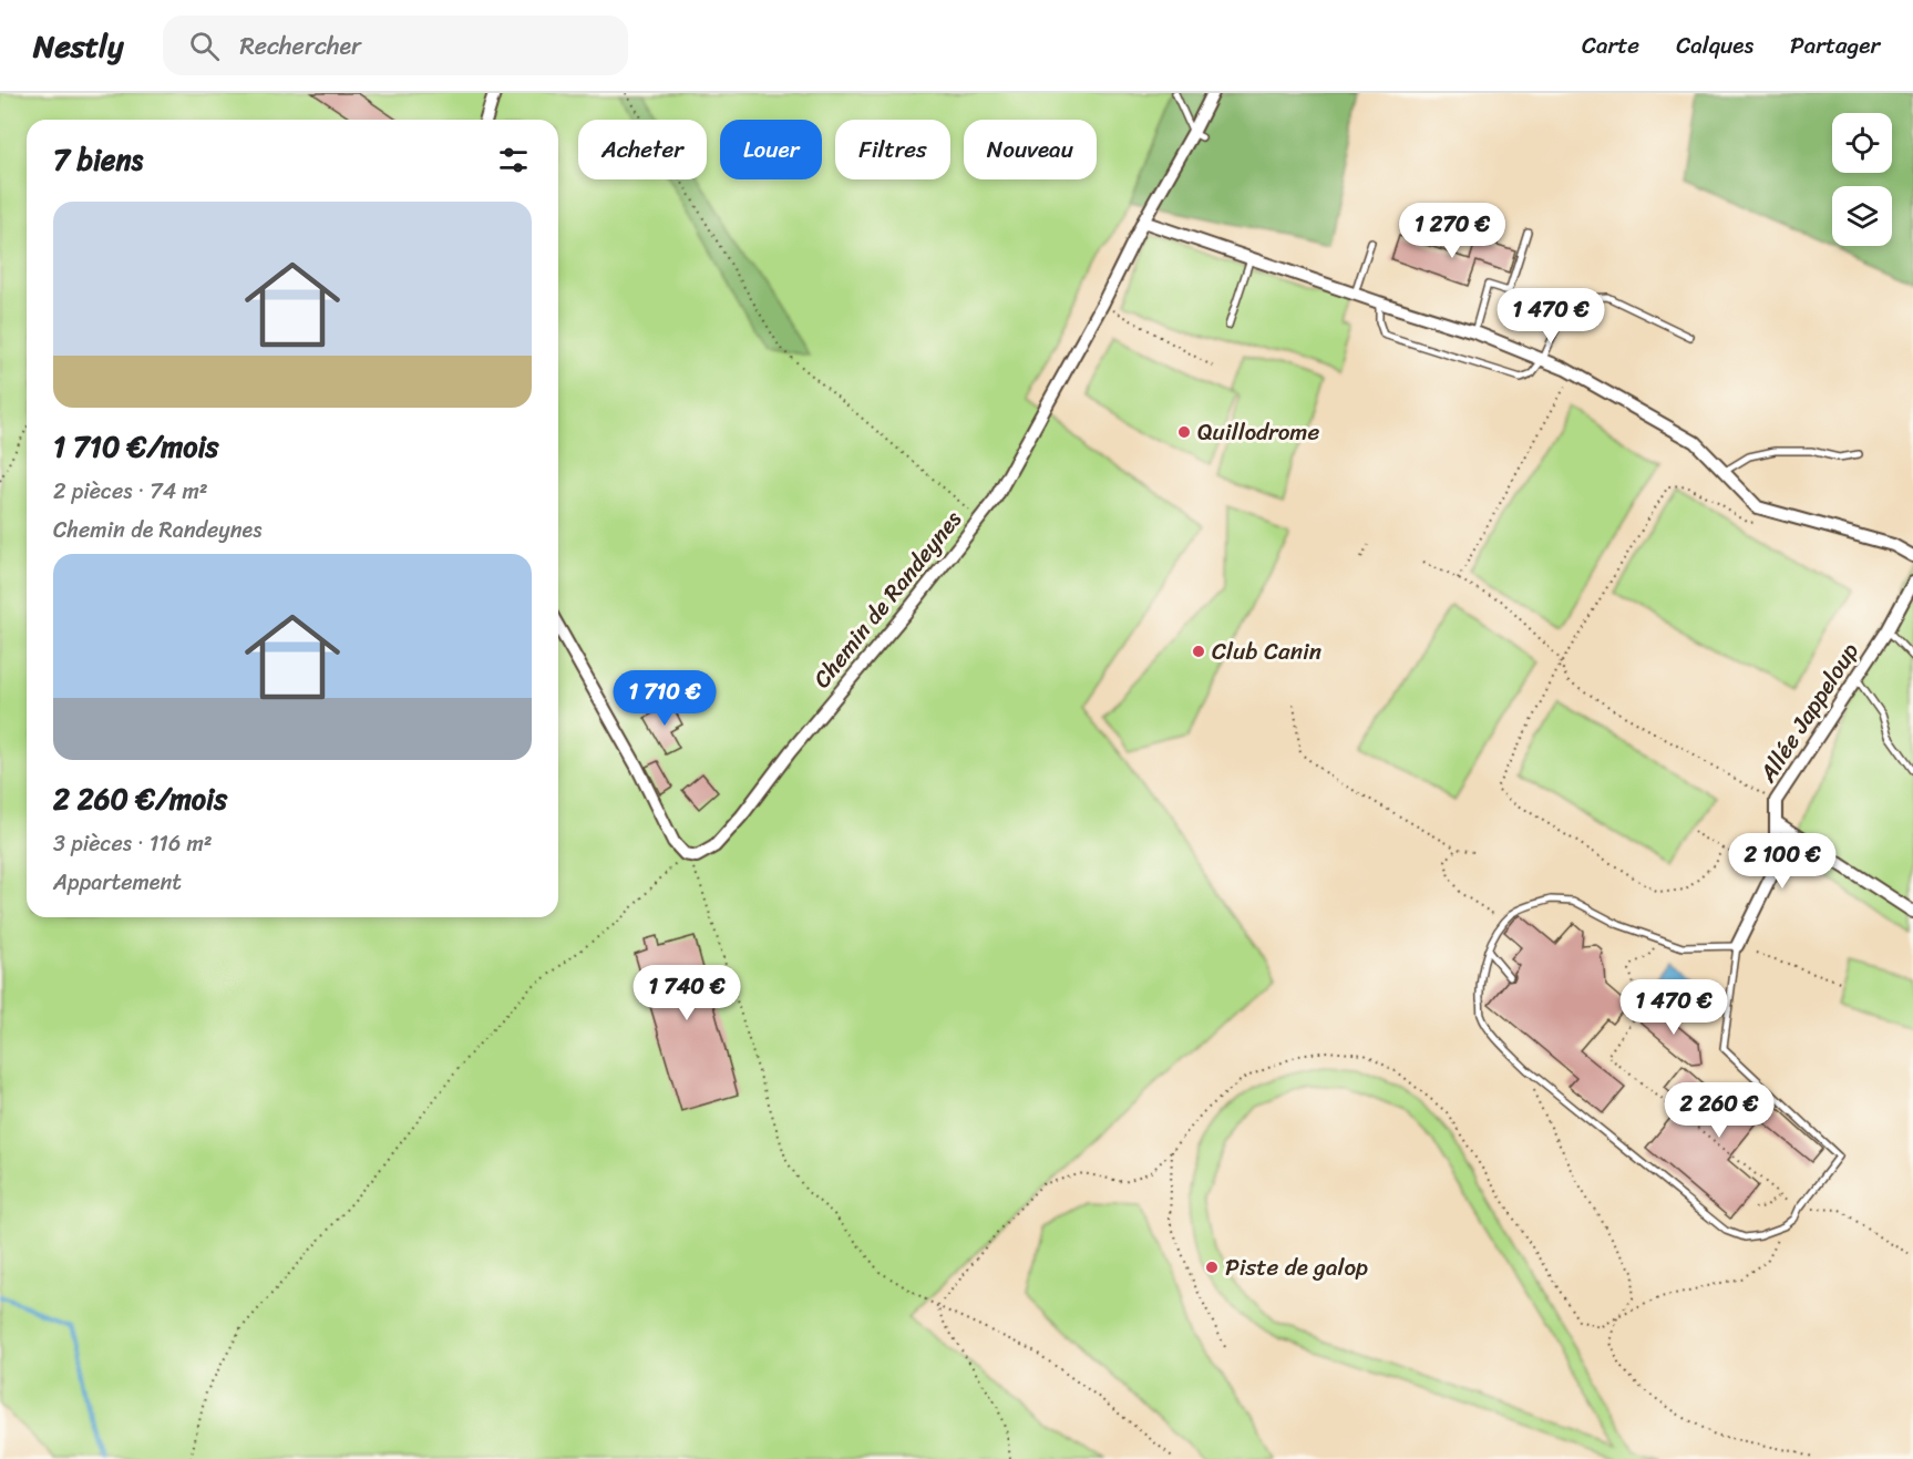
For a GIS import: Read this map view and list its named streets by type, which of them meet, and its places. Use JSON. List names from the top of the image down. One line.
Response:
{"streets":{"street":["Chemin de Randeynes","Allée Jappeloup"]},"places":["Quillodrome","Club Canin","Piste de galop"],"page":{"header":"Nestly","search":"Rechercher","nav":["Carte","Calques","Partager"],"chip":["Acheter","Louer","Filtres","Nouveau"],"heading":"7 biens","list":[{"name":"1 710 €/mois","note":"2 pièces · 74 m² · Chemin de Randeynes"},{"name":"2 260 €/mois","note":"3 pièces · 116 m² · Appartement"}],"price":["1 270 €","1 470 €","1 710 €","2 100 €","1 740 €","1 470 €","2 260 €"]}}
